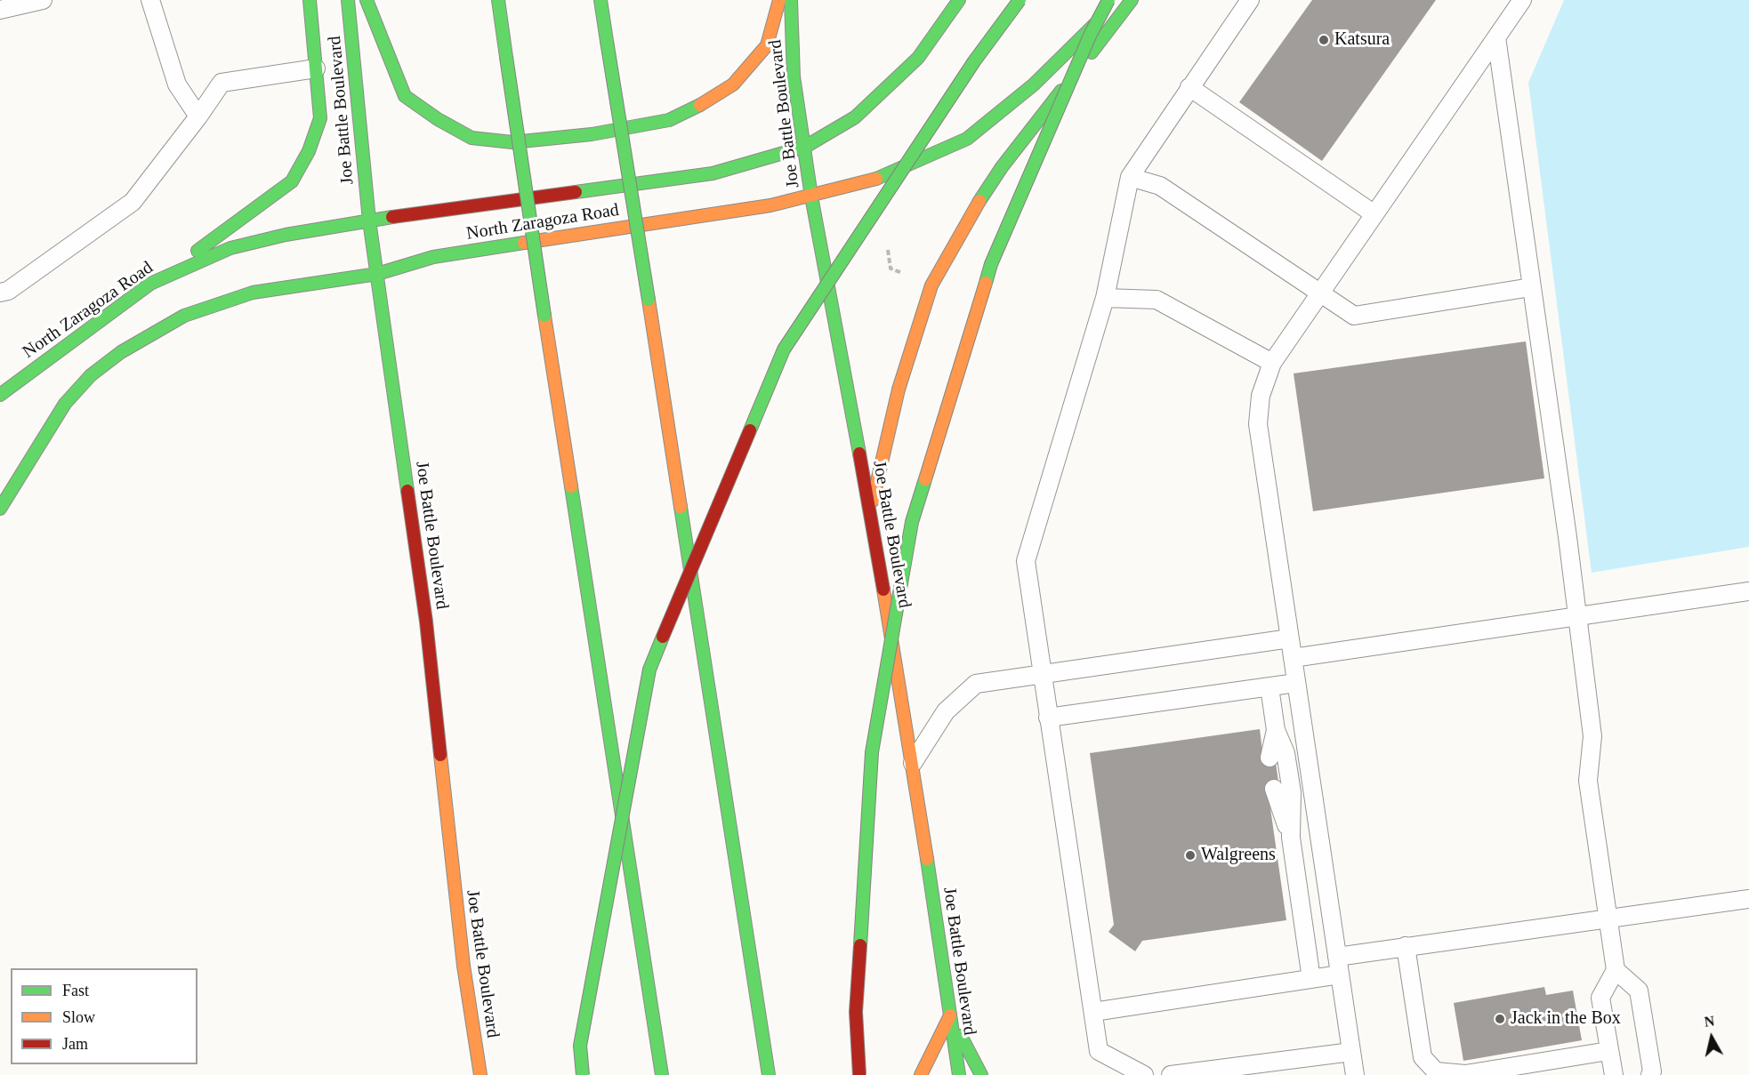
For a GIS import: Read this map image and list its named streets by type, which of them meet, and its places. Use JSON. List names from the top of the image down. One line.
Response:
{"streets":{"main road":["Joe Battle Boulevard","North Zaragoza Road"]},"crossings":[["Joe Battle Boulevard","North Zaragoza Road"]],"places":["Katsura","Walgreens","Jack in the Box"],"legend":["Fast","Slow","Jam"],"north":"top"}
